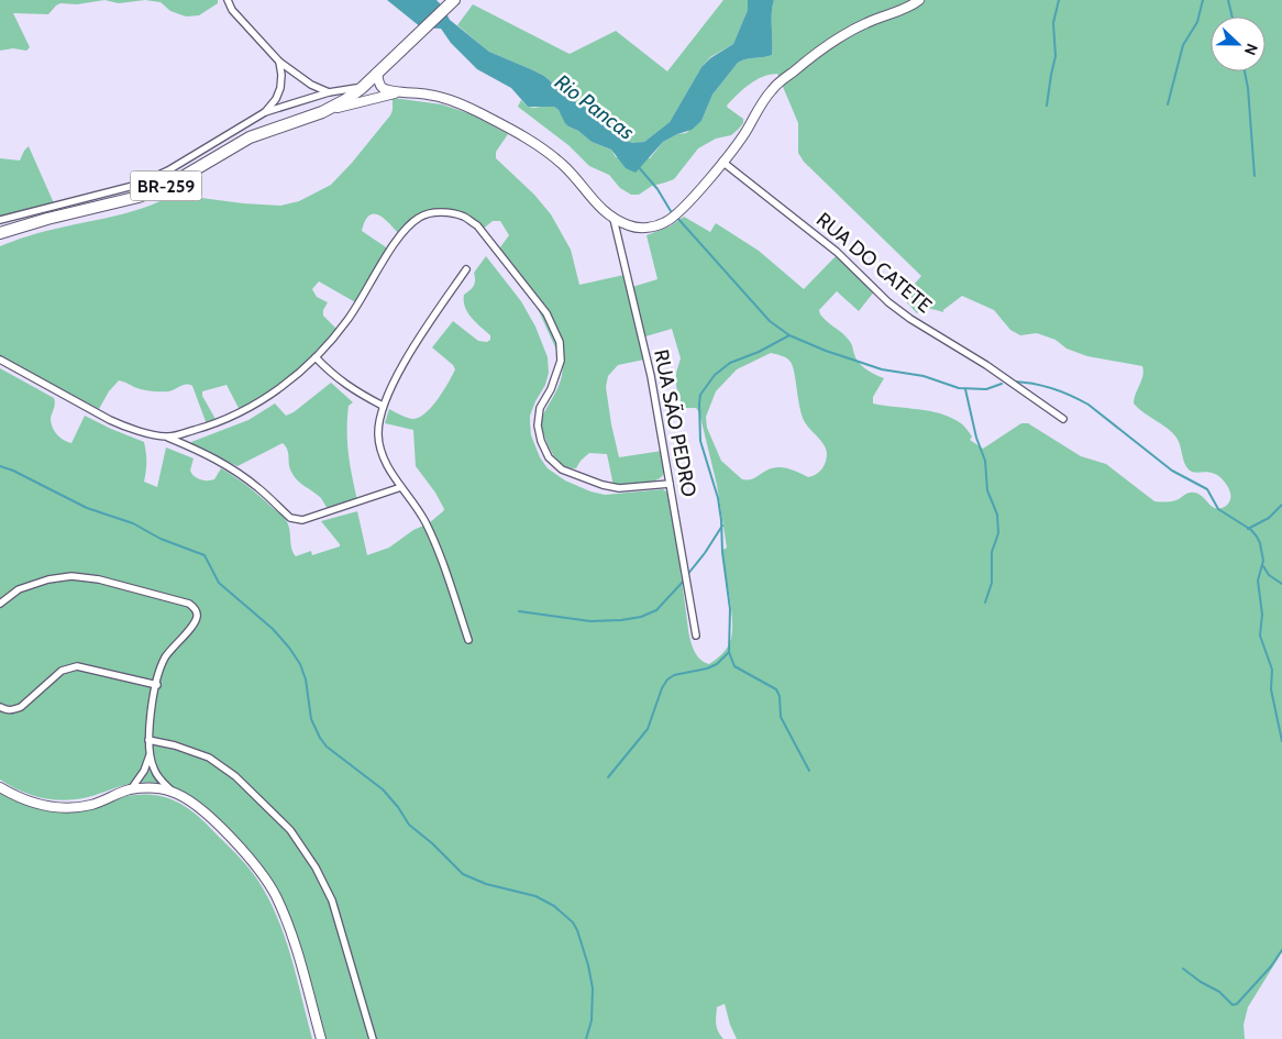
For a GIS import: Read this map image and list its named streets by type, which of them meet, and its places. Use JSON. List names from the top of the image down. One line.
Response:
{"streets":{"highway":["BR-259"],"street":["RUA DO CATETE","RUA SÃO PEDRO"]},"water":["Rio Pancas"],"north":"right"}
